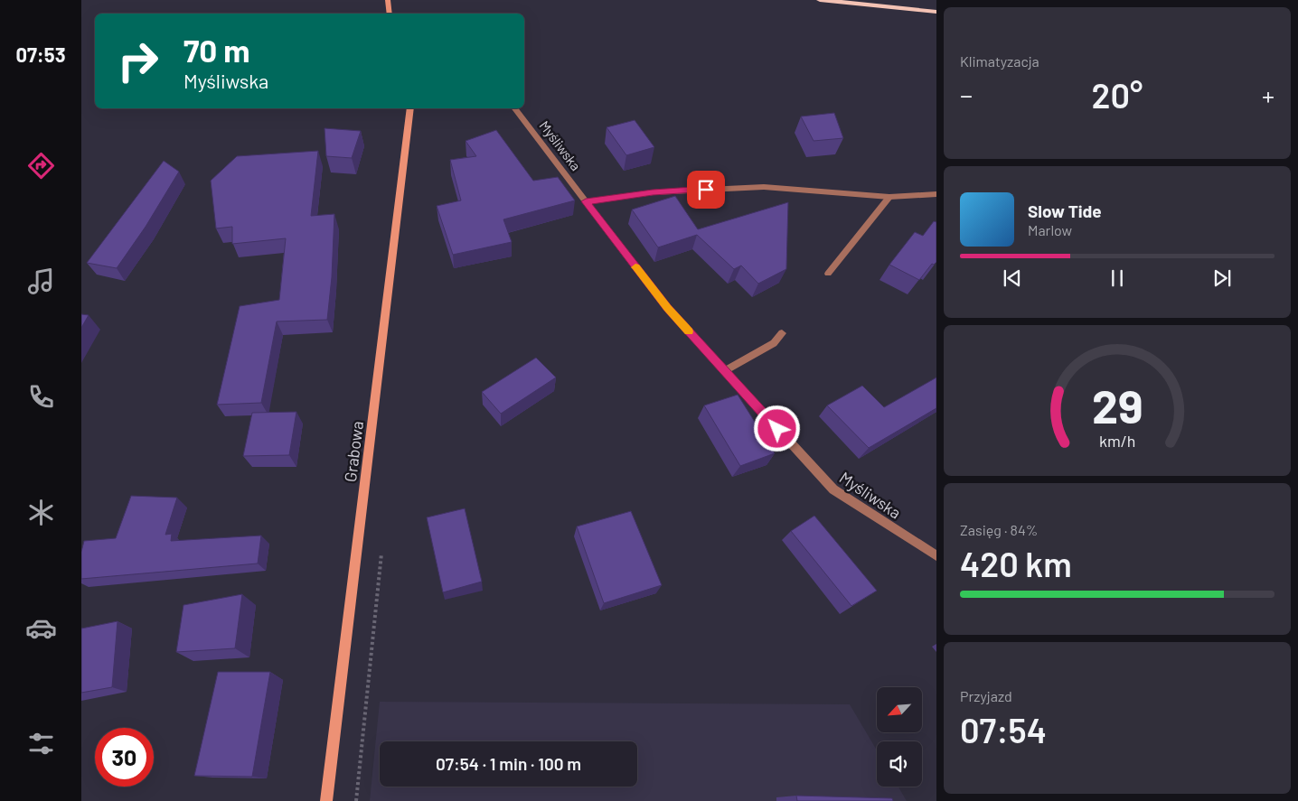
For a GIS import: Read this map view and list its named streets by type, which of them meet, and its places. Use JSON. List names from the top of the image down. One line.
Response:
{"streets":{"street":["Myśliwska","Grabowa"]},"north":"bottom left","page":{"tabs":"07:53","tile":["Klimatyzacja",["Zasięg · 84%","420 km"],["Przyjazd","07:54"]],"turn":["70 m","Myśliwska"],"heat":["−","20°","+"],"song":["Slow Tide","Marlow"],"limit":"30","trip":"07:54 · 1 min · 100 m","gauge":["29","km/h"]}}
